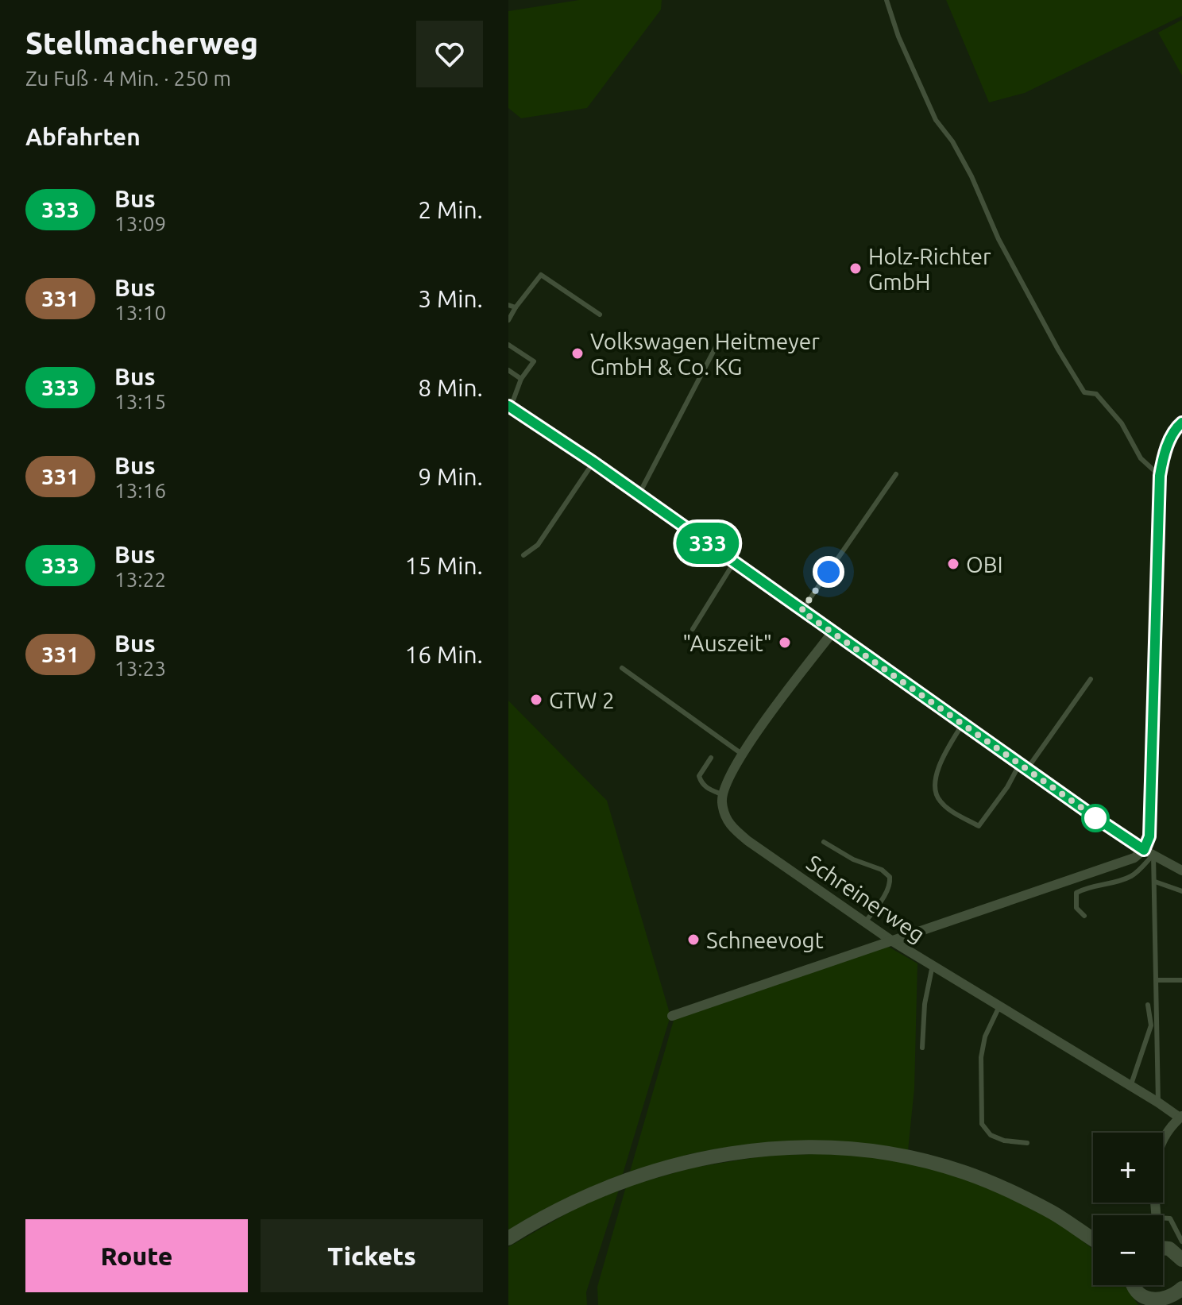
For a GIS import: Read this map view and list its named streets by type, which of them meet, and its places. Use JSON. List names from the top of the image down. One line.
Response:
{"streets":{"street":["Schreinerweg"]},"places":["Holz-Richter GmbH","Volkswagen Heitmeyer GmbH & Co. KG","OBI","\"Auszeit\"","GTW 2","Schneevogt"],"lines":["bus line 333"],"page":{"heading":[["Stellmacherweg","Zu Fuß · 4 Min. · 250 m"],"Abfahrten"],"on_map":"333","list":[{"mark":"333","name":"Bus","note":"13:09","value":"2 Min."},{"mark":"331","name":"Bus","note":"13:10","value":"3 Min."},{"mark":"333","name":"Bus","note":"13:15","value":"8 Min."},{"mark":"331","name":"Bus","note":"13:16","value":"9 Min."},{"mark":"333","name":"Bus","note":"13:22","value":"15 Min."},{"mark":"331","name":"Bus","note":"13:23","value":"16 Min."}],"map_buttons":["+","−"],"buttons":["Route","Tickets"]}}
